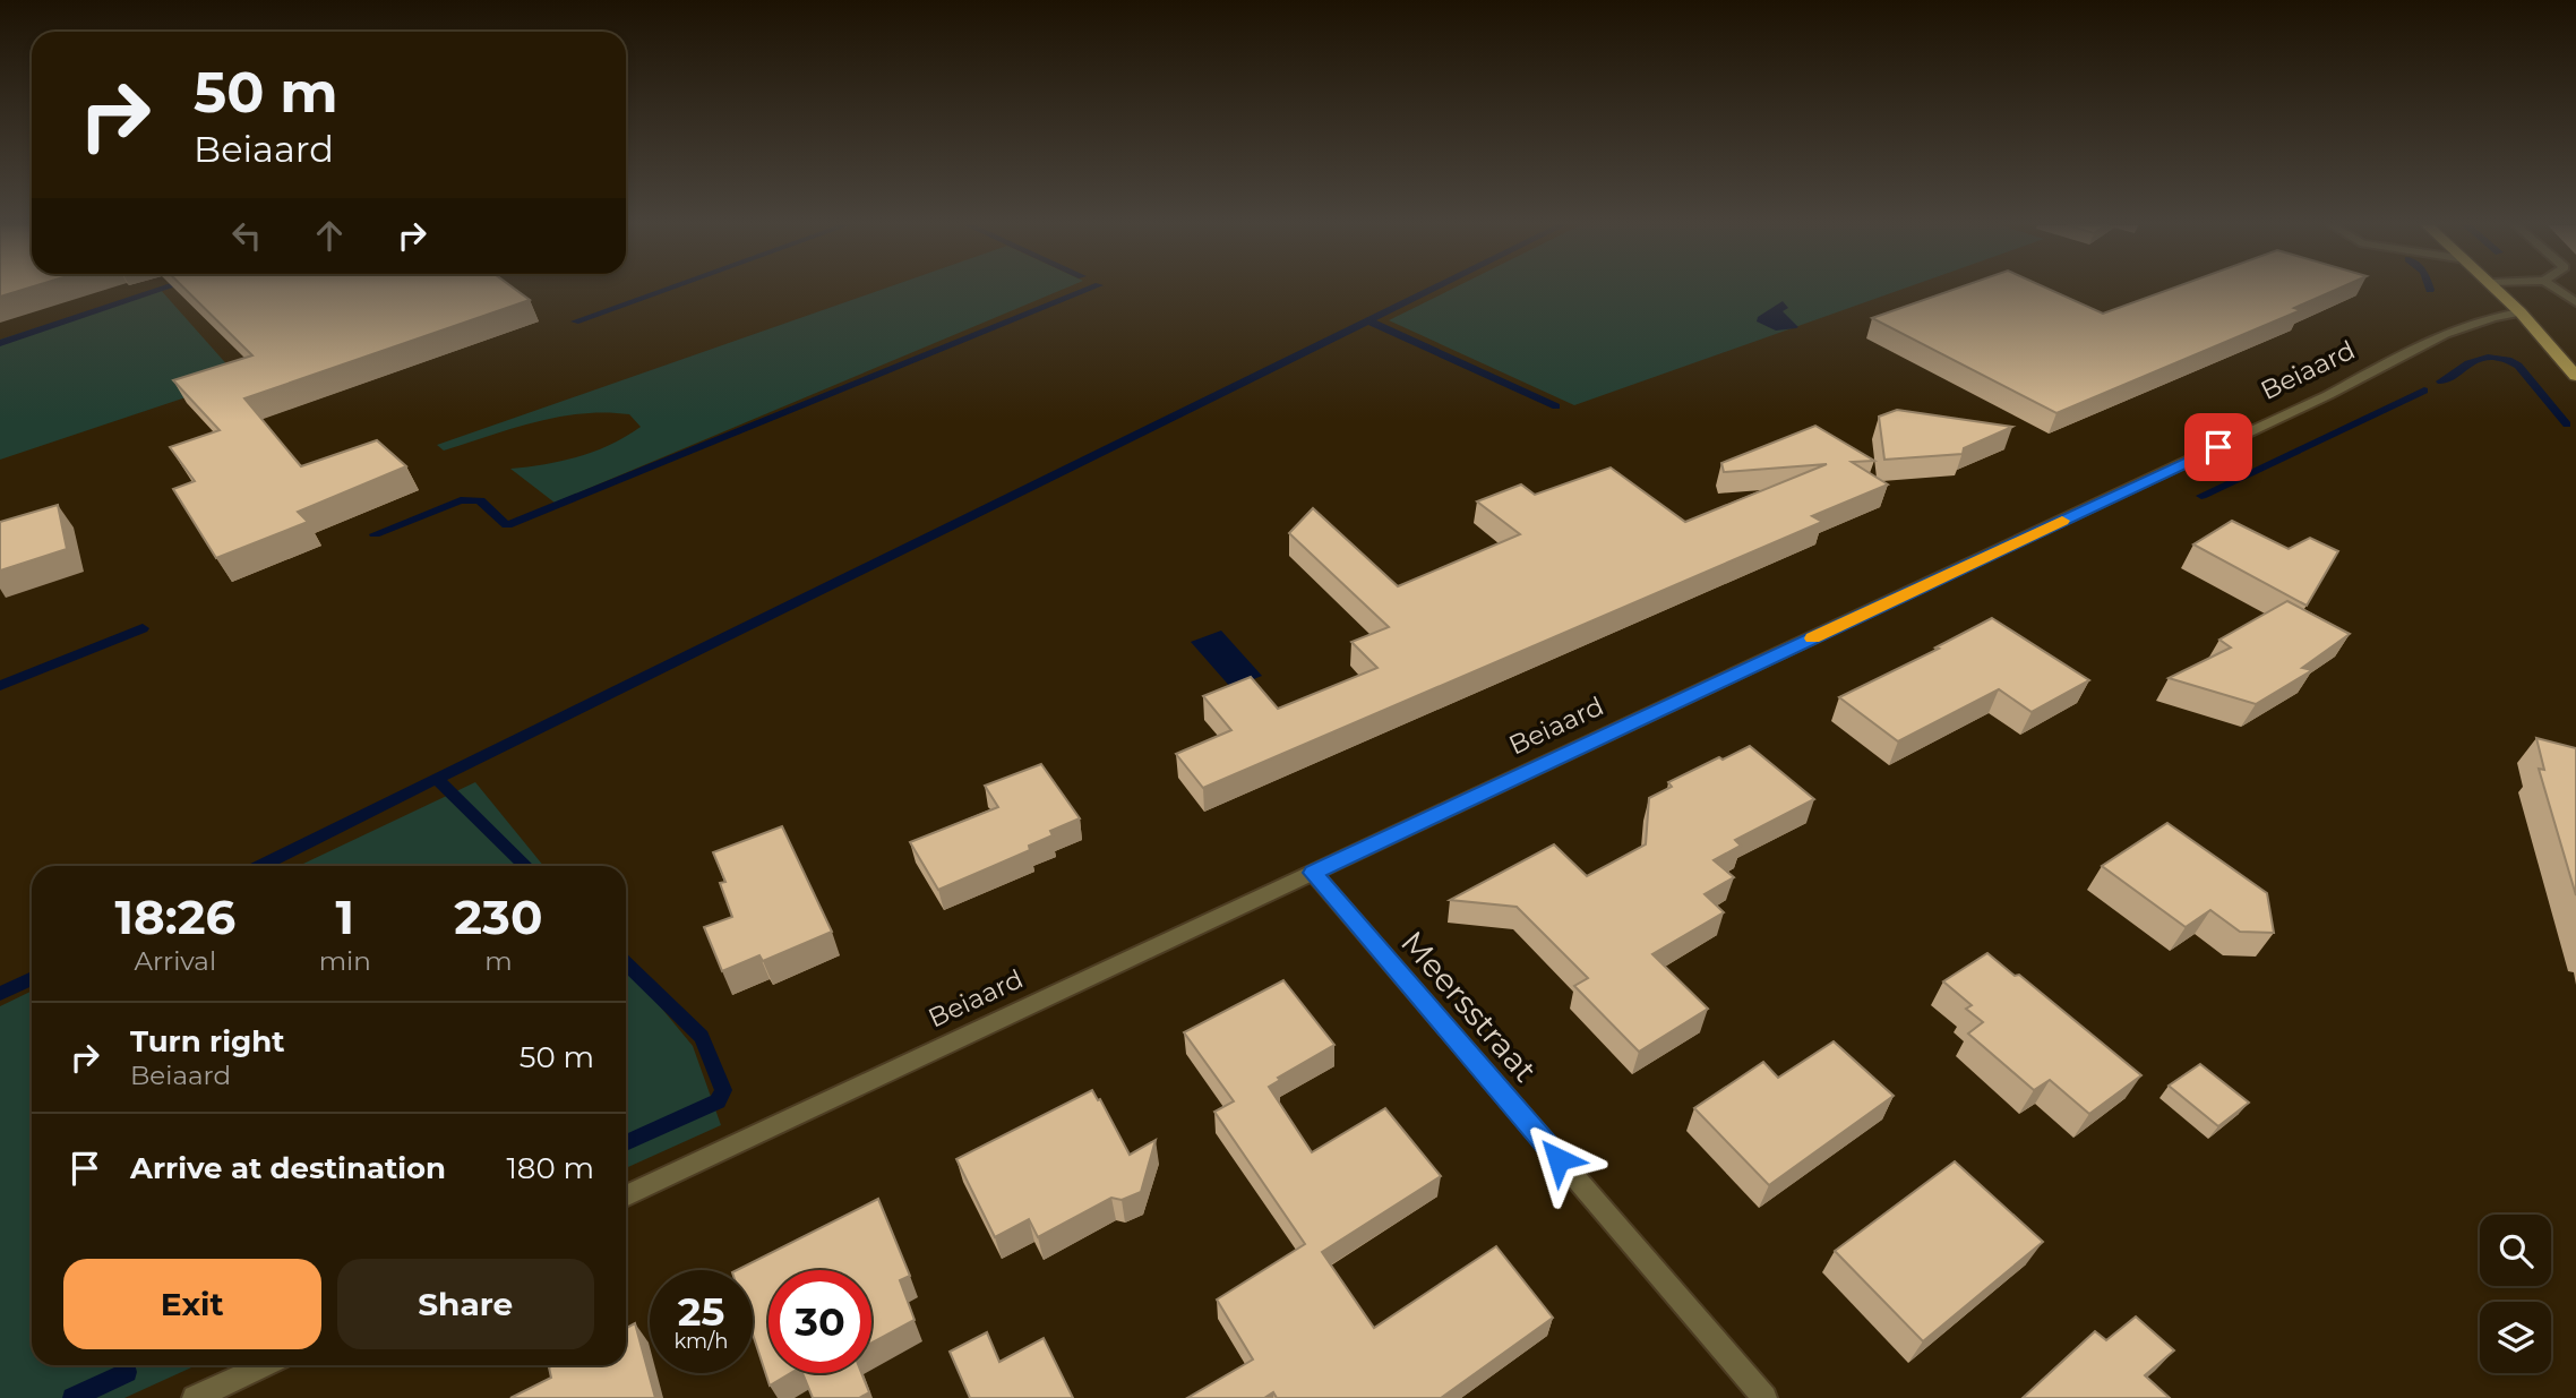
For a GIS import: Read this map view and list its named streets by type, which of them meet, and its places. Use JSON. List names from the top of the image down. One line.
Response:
{"streets":{"street":["Beiaard","Meersstraat"]},"crossings":[["Beiaard","Meersstraat"]],"page":{"turn":["50 m","Beiaard"],"eta":["18:26","Arrival","1","min","230","m"],"list":[{"name":"Turn right","note":"Beiaard","value":"50 m"},{"name":"Arrive at destination","value":"180 m"}],"buttons":["Exit","Share"],"speed":"25 km/h","limit":"30"}}
